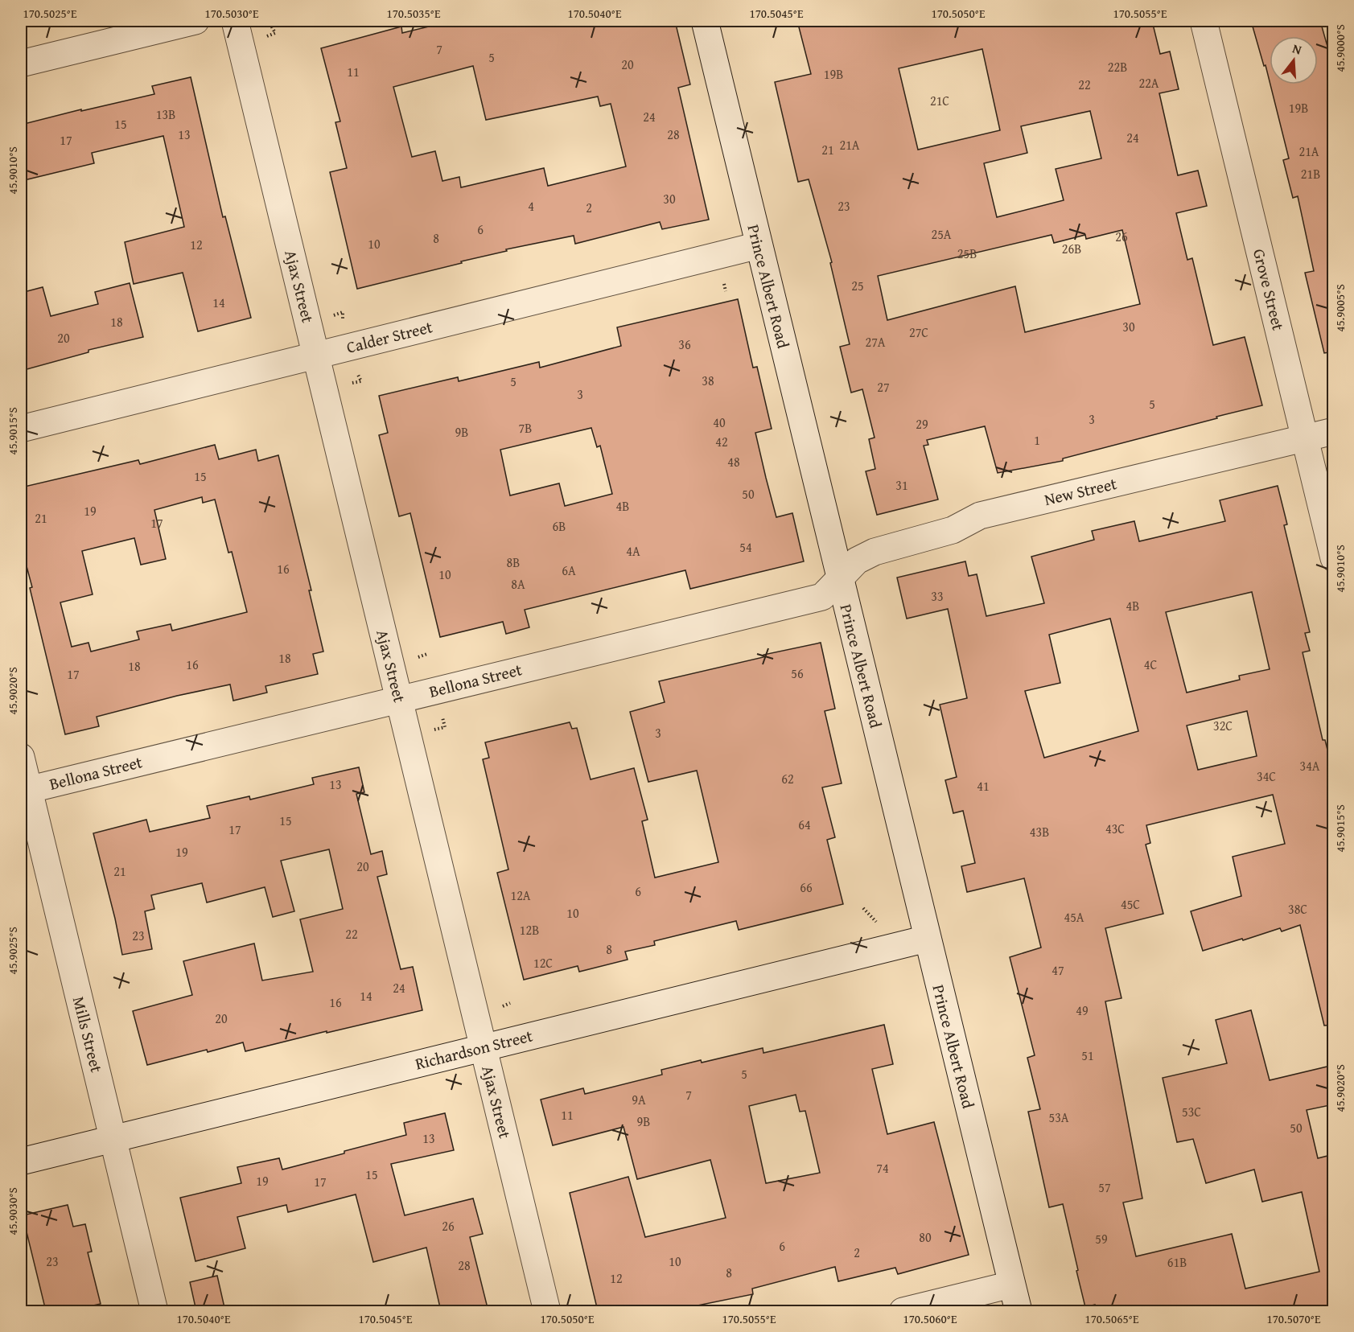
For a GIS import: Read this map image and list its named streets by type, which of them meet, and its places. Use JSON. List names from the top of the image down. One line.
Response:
{"streets":{"street":["Ajax Street","Prince Albert Road","Grove Street","Calder Street","New Street","Bellona Street","Mills Street","Richardson Street"]},"crossings":[["Ajax Street","Calder Street"],["Ajax Street","Bellona Street"],["Ajax Street","Richardson Street"],["Prince Albert Road","Calder Street"],["Prince Albert Road","New Street"],["Prince Albert Road","Bellona Street"],["Prince Albert Road","Richardson Street"],["Grove Street","New Street"],["New Street","Bellona Street"],["Bellona Street","Mills Street"],["Mills Street","Richardson Street"]],"house_numbers":["7","5","20","22B","11","19B","22A","22","21C","19B","13B","24","15","13","28","24","17","21A","21","21A","21B","30","4","23","2","6","25A","26","8","10","12","26B","25B","25","14","18","30","27C","20","27A","36","38","5","27","3","5","3","40","29","7B","9B","1","42","48","15","31","50","4B","19","21","17","6B","54","4A","8B","16","6A","10","8A","33","4B","18","16","4C","18","56","17","32C","3","34A","34C","62","13","41","15","64","43C","17","43B","19","20","21","66","6","12A","45C","38C","10","45A","12B","22","23","8","12C","47","24","14","16","49","20","51","5","7","9A","53C","11","53A","9B","50","13","74","15","19","17","57","26","80","59","6","2","23","10","61B","28","8","12"],"north":"top","coordinates":["170.5025°E","170.5030°E","170.5035°E","170.5040°E","170.5045°E","170.5050°E","170.5055°E","45.9000°S","45.9010°S","45.9005°S","45.9015°S","45.9020°S","45.9025°S","45.9030°S","170.5060°E","170.5065°E","170.5070°E"]}
